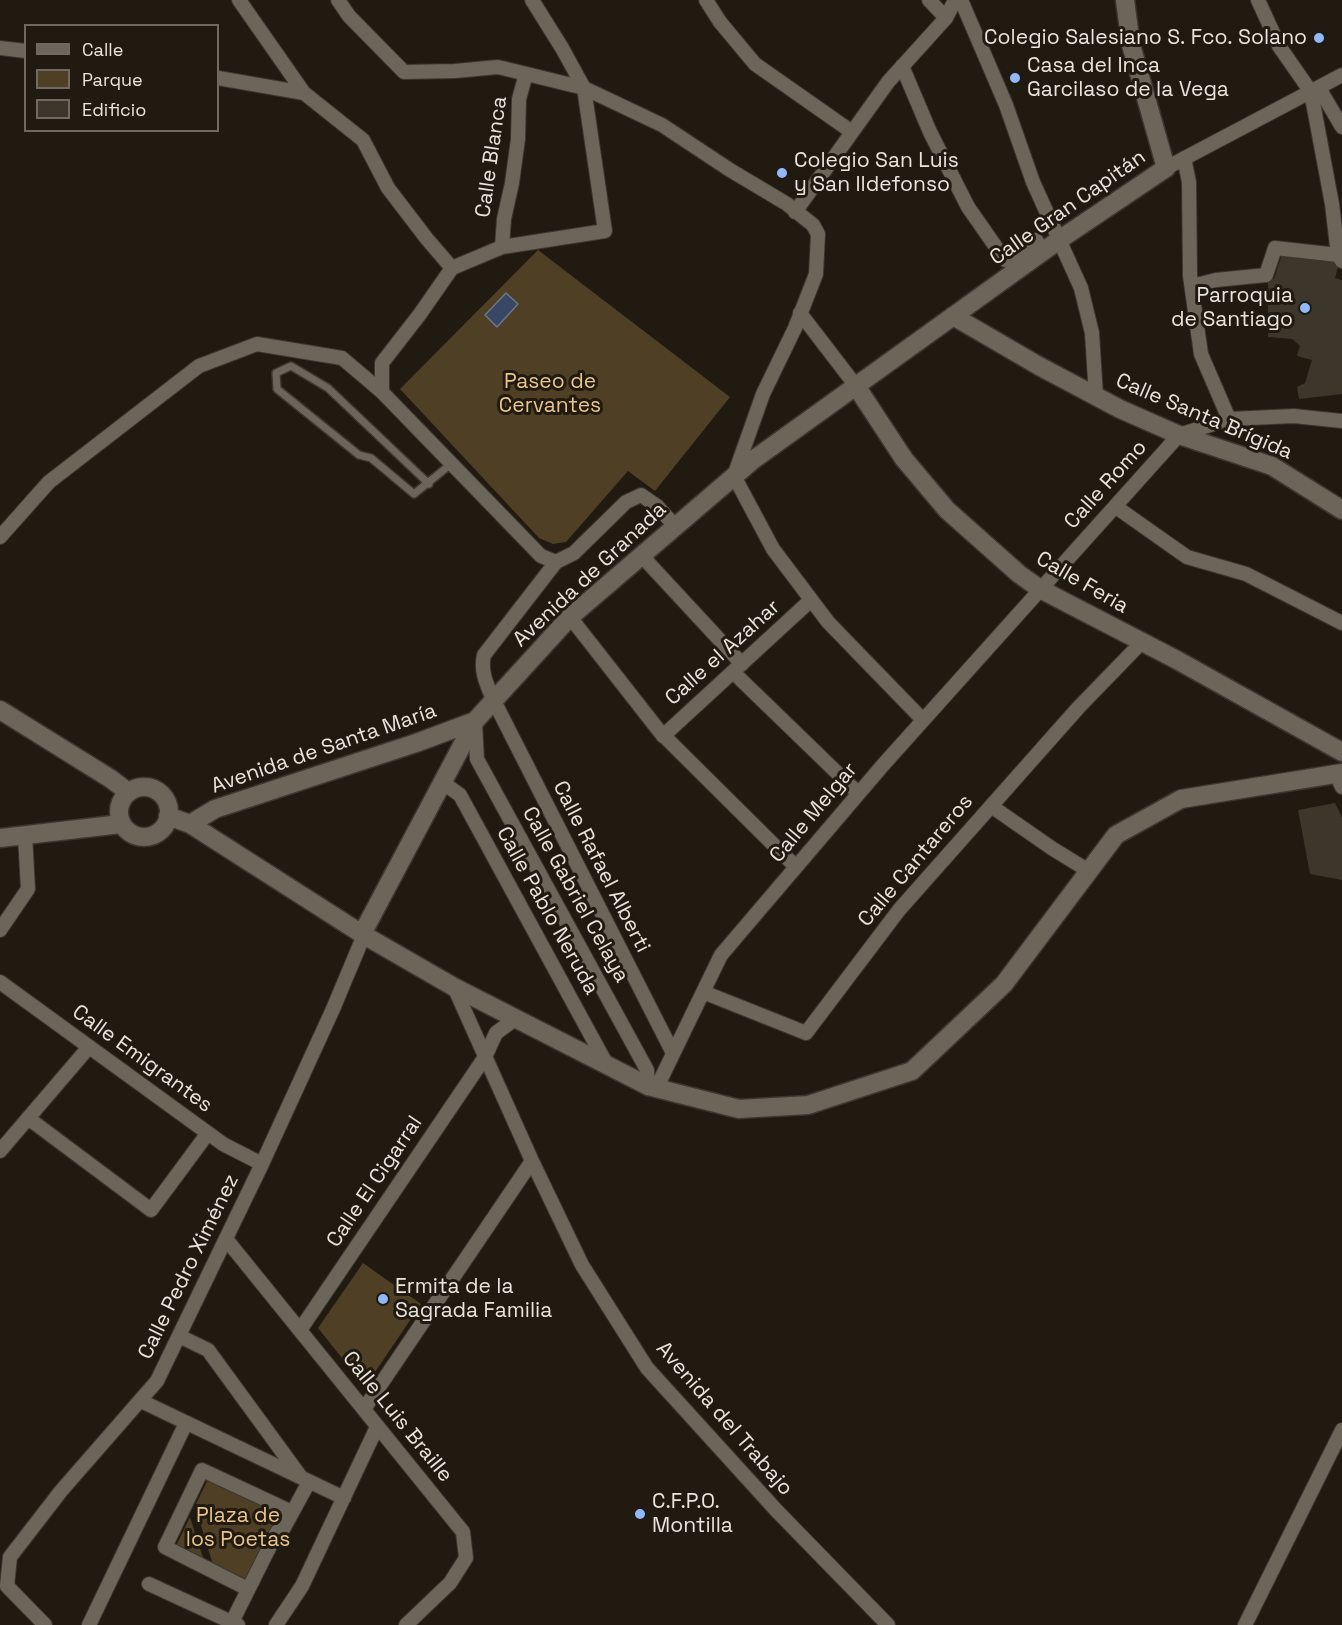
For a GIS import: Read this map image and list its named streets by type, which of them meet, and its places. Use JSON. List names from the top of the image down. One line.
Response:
{"streets":{"street":["Calle Blanca","Calle Gran Capitán","Calle Santa Brígida","Calle Romo","Avenida de Granada","Calle Feria","Calle el Azahar","Avenida de Santa María","Calle Melgar","Calle Cantareros","Calle Rafael Alberti","Calle Gabriel Celaya","Calle Pablo Neruda","Calle Emigrantes","Calle El Cigarral","Calle Pedro Ximénez","Calle Luis Braille","Avenida del Trabajo"]},"crossings":[["Calle Gran Capitán","Calle Santa Brígida"],["Calle Gran Capitán","Avenida de Granada"],["Calle Gran Capitán","Calle Feria"],["Calle Santa Brígida","Calle Romo"],["Calle Romo","Calle Feria"],["Calle Romo","Calle Melgar"],["Avenida de Granada","Calle Feria"],["Avenida de Granada","Avenida de Santa María"],["Avenida de Granada","Calle Rafael Alberti"],["Avenida de Granada","Calle Gabriel Celaya"],["Avenida de Granada","Calle Pablo Neruda"],["Avenida de Granada","Calle Pedro Ximénez"],["Calle Feria","Calle Melgar"],["Calle Feria","Calle Cantareros"],["Avenida de Santa María","Calle Gabriel Celaya"],["Calle Melgar","Calle Cantareros"],["Calle Melgar","Calle Rafael Alberti"],["Calle Melgar","Calle Gabriel Celaya"],["Calle Emigrantes","Calle Pedro Ximénez"],["Calle El Cigarral","Calle Luis Braille"],["Calle El Cigarral","Avenida del Trabajo"],["Calle Pedro Ximénez","Calle Luis Braille"]],"parks":["Paseo de Cervantes","Plaza de los Poetas"],"places":["Colegio Salesiano S. Fco. Solano","Casa del Inca Garcilaso de la Vega","Colegio San Luis y San Ildefonso","Parroquia de Santiago","Ermita de la Sagrada Familia","C.F.P.O. Montilla"],"legend":["Calle","Parque","Edificio"]}
